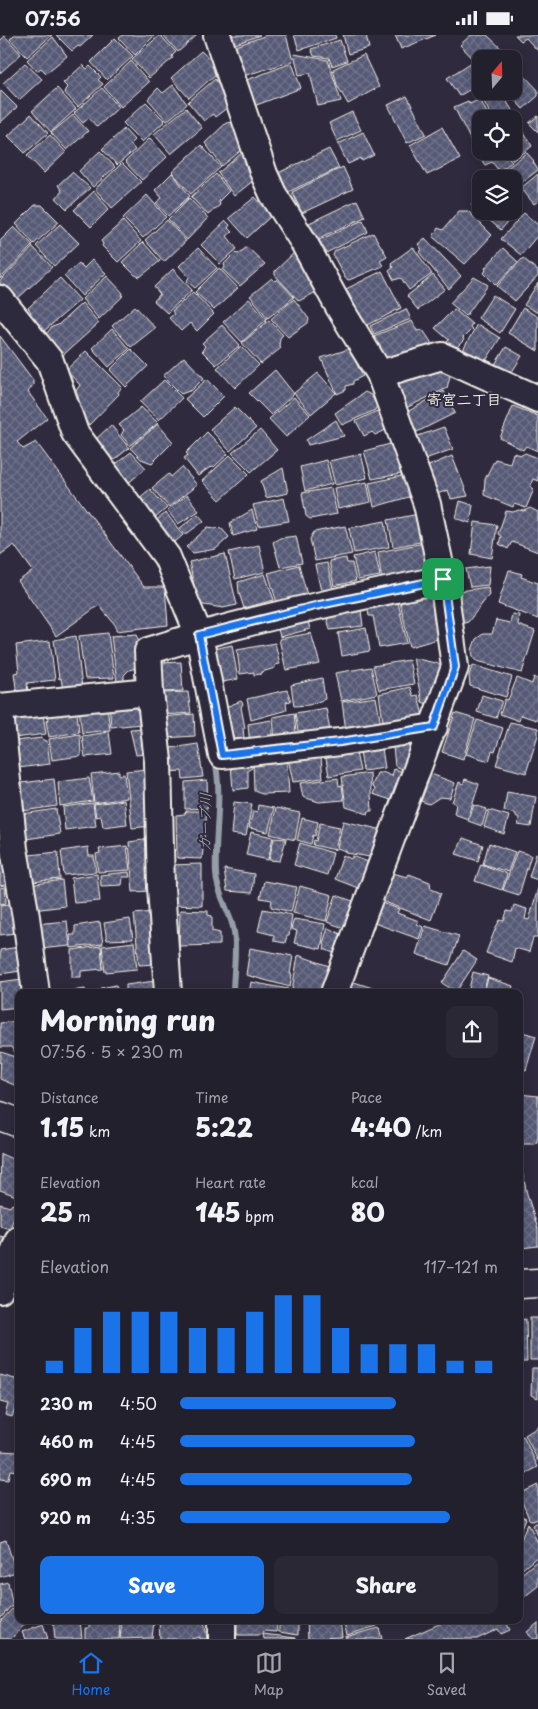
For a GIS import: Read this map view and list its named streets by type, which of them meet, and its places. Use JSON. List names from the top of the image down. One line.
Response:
{"districts":["寄宮二丁目"],"water":["ガーブ川"],"north":"top","page":{"status":"07:56","heading":["Morning run","07:56 · 5 × 230 m"],"stats":[["Distance","1.15 km"],["Time","5:22"],["Pace","4:40 /km"],["Elevation","25 m"],["Heart rate","145 bpm"],["kcal","80"]],"chart":["Elevation","117–121 m"],"list":[{"name":"230 m","note":"4:50"},{"name":"460 m","note":"4:45"},{"name":"690 m","note":"4:45"},{"name":"920 m","note":"4:35"}],"buttons":["Save","Share"],"tabs":["Home","Map","Saved"]}}
